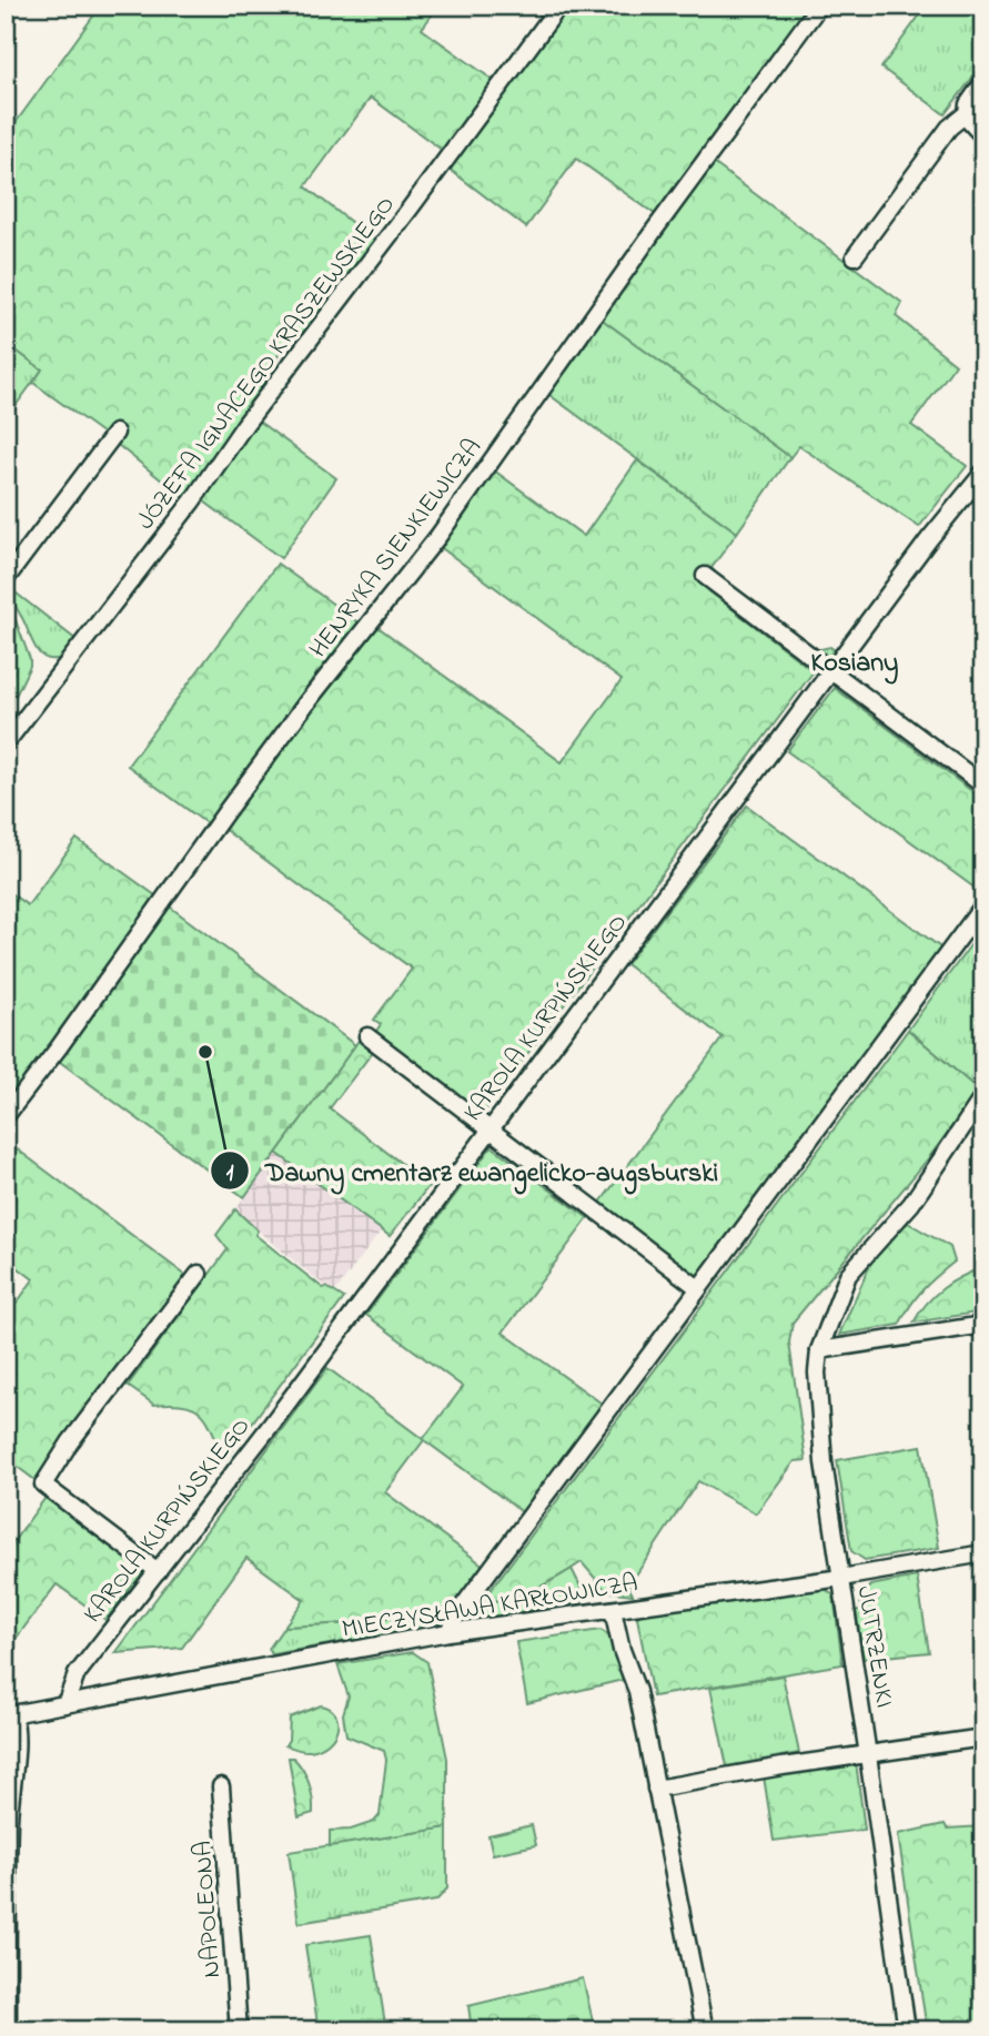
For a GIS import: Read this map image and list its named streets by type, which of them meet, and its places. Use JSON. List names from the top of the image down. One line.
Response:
{"streets":{"street":["JÓZEFA IGNACEGO KRASZEWSKIEGO","HENRYKA SIENKIEWICZA","KAROLA KURPIŃSKIEGO","MIECZYSŁAWA KARŁOWICZA","JUTRZENKI","NAPOLEONA"]},"crossings":[["KAROLA KURPIŃSKIEGO","MIECZYSŁAWA KARŁOWICZA"],["MIECZYSŁAWA KARŁOWICZA","JUTRZENKI"]],"districts":["Kosiany"],"places":["Dawny cmentarz ewangelicko-augsburski"]}
